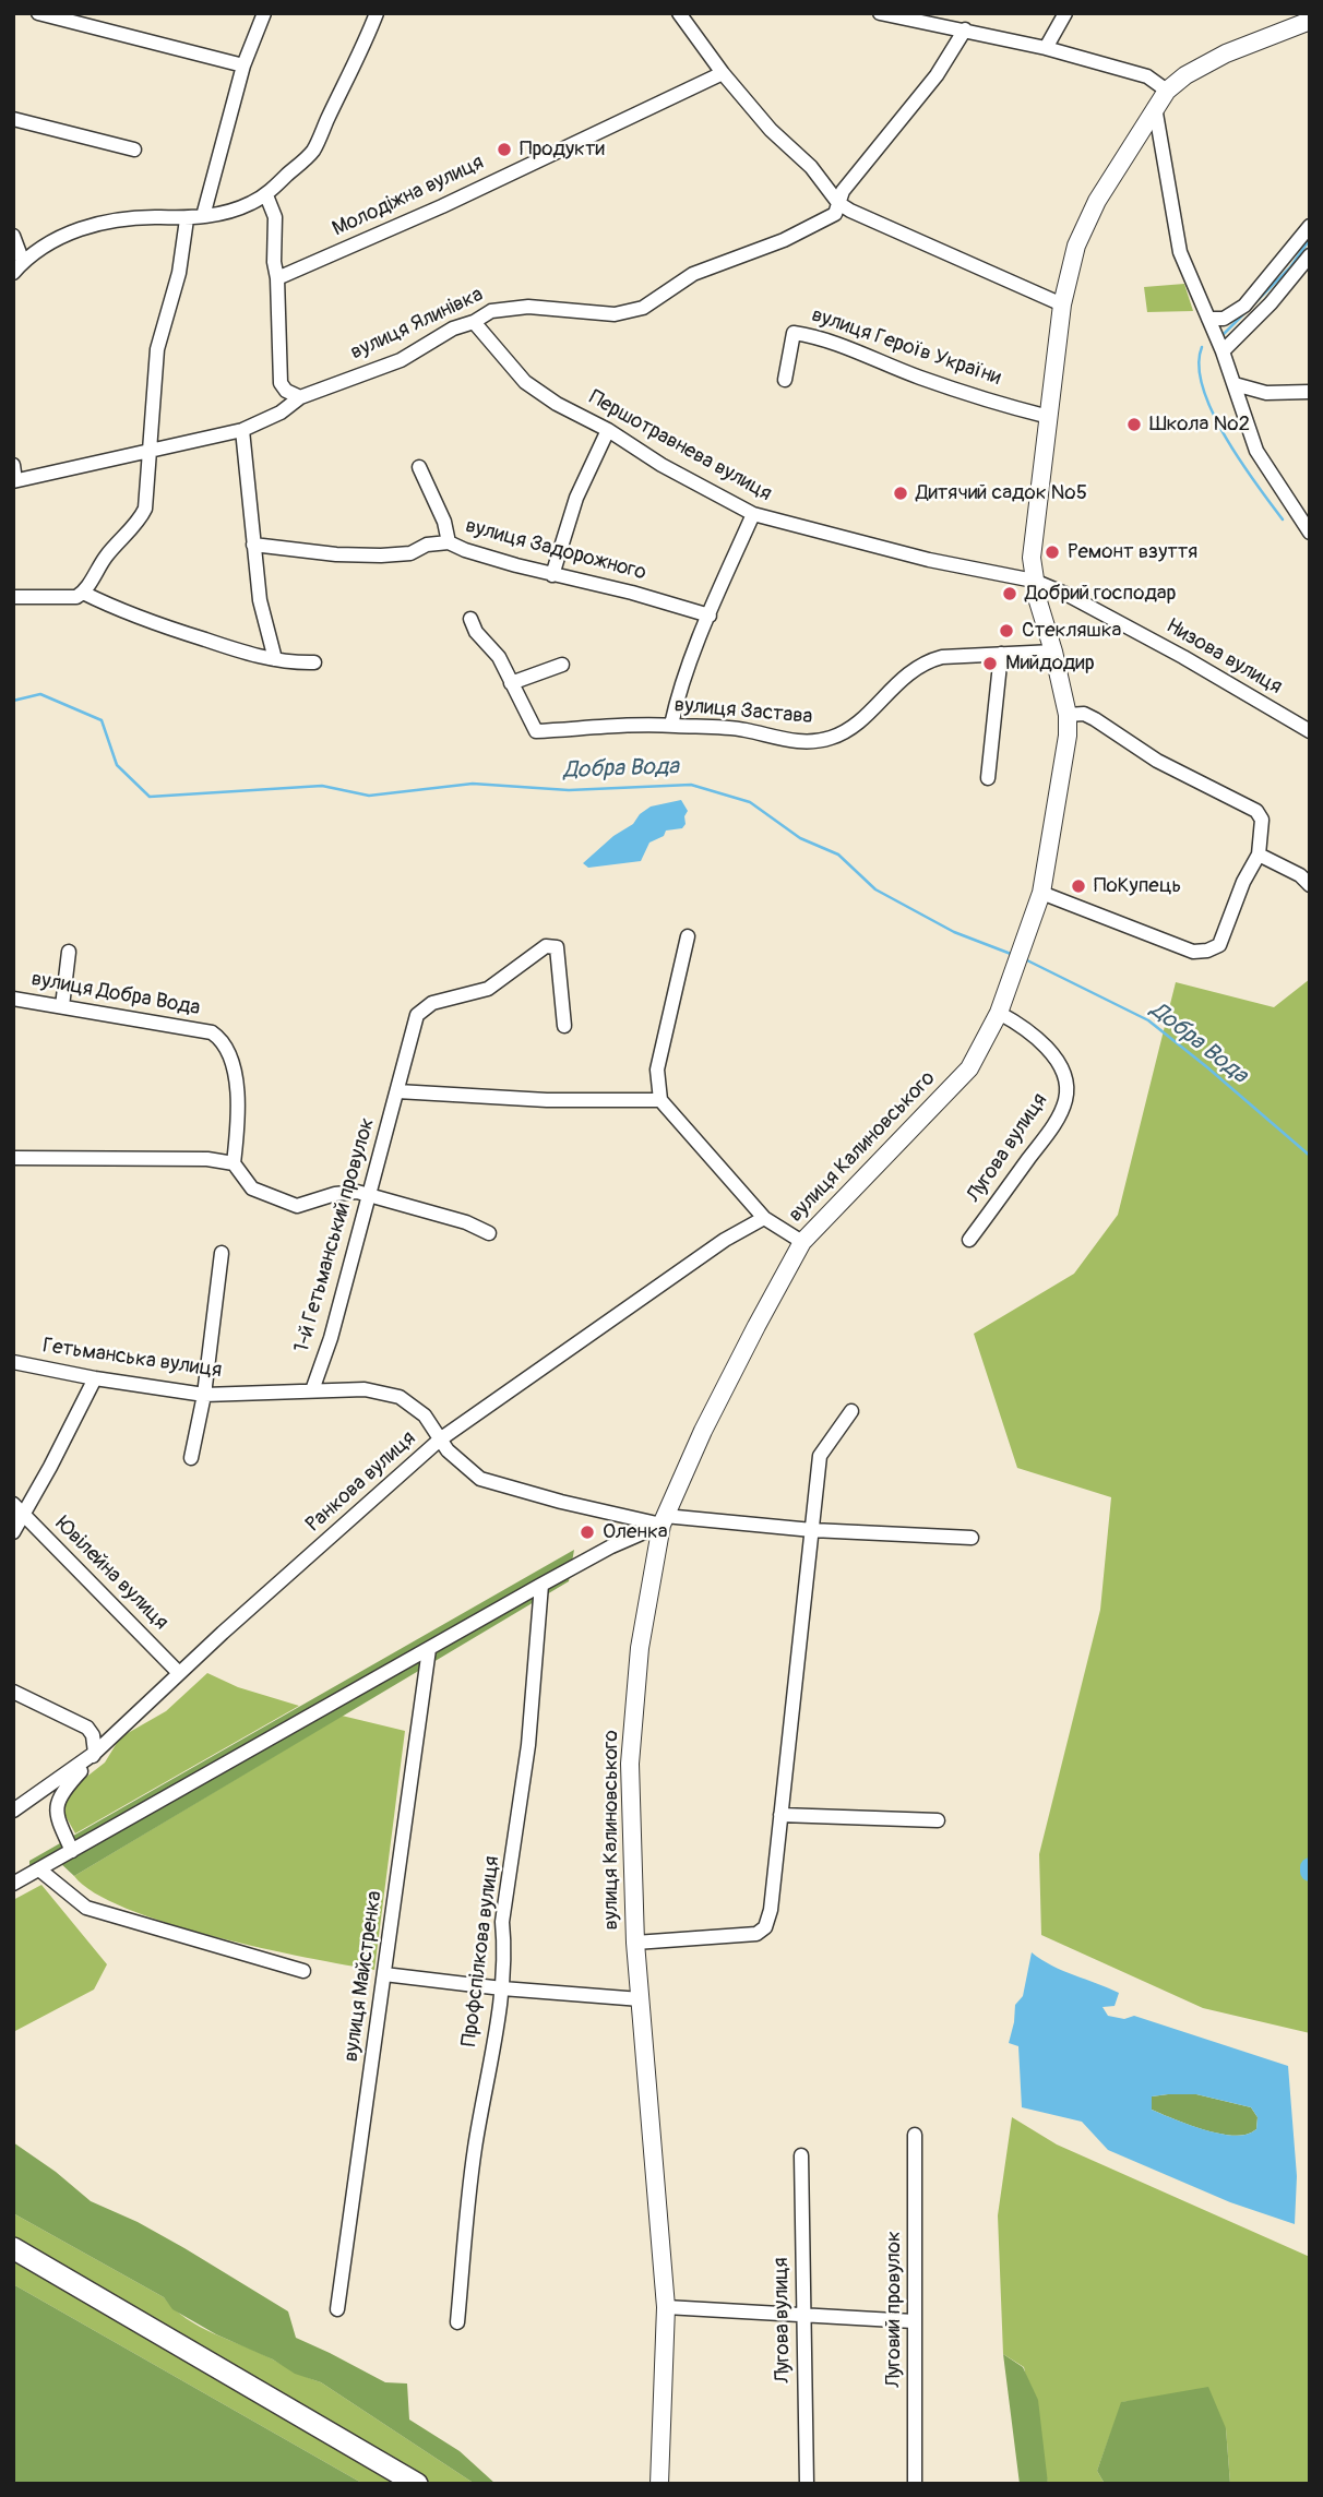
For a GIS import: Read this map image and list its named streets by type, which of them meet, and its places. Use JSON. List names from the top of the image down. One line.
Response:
{"streets":{"main road":["вулиця Калиновського"],"street":["Молодіжна вулиця","вулиця Ялинівка","вулиця Героїв України","Першотравнева вулиця","вулиця Задорожного","Низова вулиця","вулиця Застава","вулиця Добра Вода","Лугова вулиця","1-й Гетьманський провулок","Гетьманська вулиця","Ранкова вулиця","Ювілейна вулиця","Профспілкова вулиця","вулиця Майстренка","Луговий провулок"]},"crossings":[["вулиця Ялинівка","Першотравнева вулиця"],["Першотравнева вулиця","Низова вулиця"],["вулиця Калиновського","Лугова вулиця"],["вулиця Калиновського","Гетьманська вулиця"],["1-й Гетьманський провулок","Гетьманська вулиця"],["Гетьманська вулиця","Ранкова вулиця"],["Ранкова вулиця","Ювілейна вулиця"]],"water":["Добра Вода"],"places":["Продукти","Школа №2","Дитячий садок №5","Ремонт взуття","Добрий господар","Стекляшка","Мийдодир","ПоКупець","Оленка"]}
